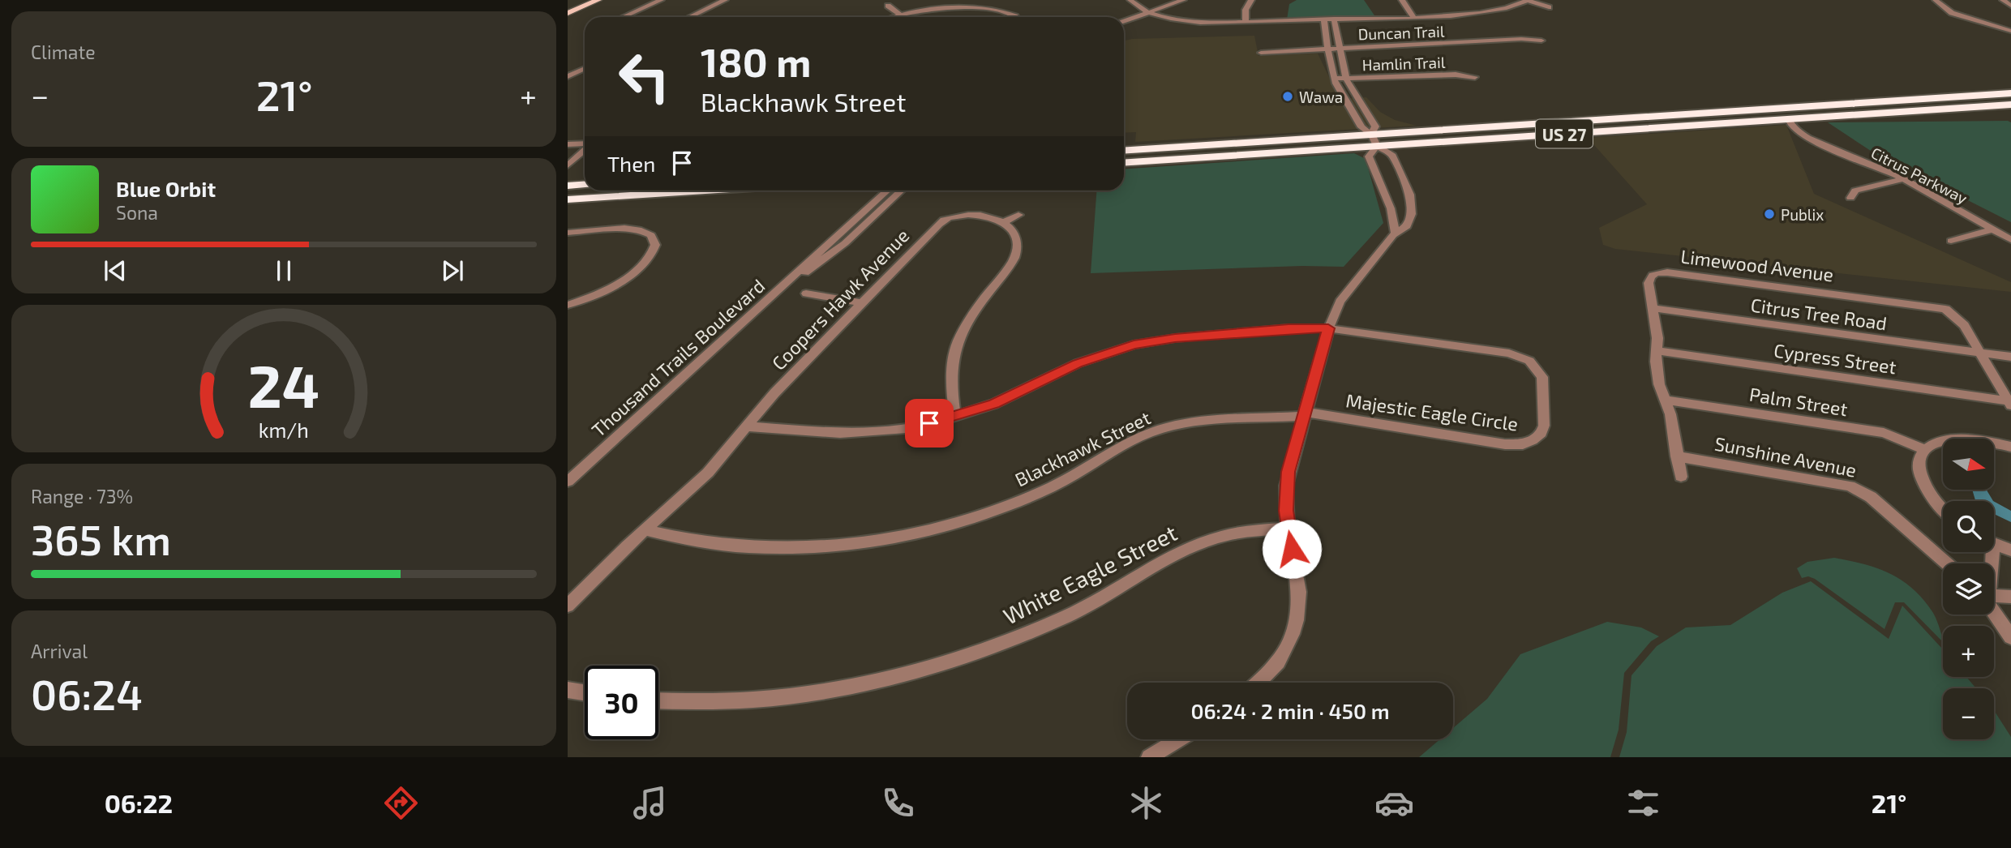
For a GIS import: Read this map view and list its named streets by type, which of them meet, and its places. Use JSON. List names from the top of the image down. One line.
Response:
{"streets":{"highway":["US 27"],"street":["Duncan Trail","Hamlin Trail","Citrus Parkway","Limewood Avenue","Coopers Hawk Avenue","Citrus Tree Road","Thousand Trails Boulevard","Cypress Street","Palm Street","Majestic Eagle Circle","Blackhawk Street","Sunshine Avenue","White Eagle Street"]},"crossings":[["US 27","Citrus Parkway"],["Limewood Avenue","Citrus Tree Road"],["Limewood Avenue","Cypress Street"],["Limewood Avenue","Palm Street"],["Limewood Avenue","Sunshine Avenue"],["Coopers Hawk Avenue","Blackhawk Street"],["Majestic Eagle Circle","Blackhawk Street"]],"places":["Wawa","Publix"],"north":"right","page":{"tile":["Climate",["Range · 73%","365 km"],["Arrival","06:24"]],"turn":["180 m","Blackhawk Street"],"heat":["−","21°","+"],"then":"Then","song":["Blue Orbit","Sona"],"map_buttons":["+","−"],"limit":"30","trip":"06:24 · 2 min · 450 m","tabs":["06:22","21°"],"gauge":["24","km/h"]}}
